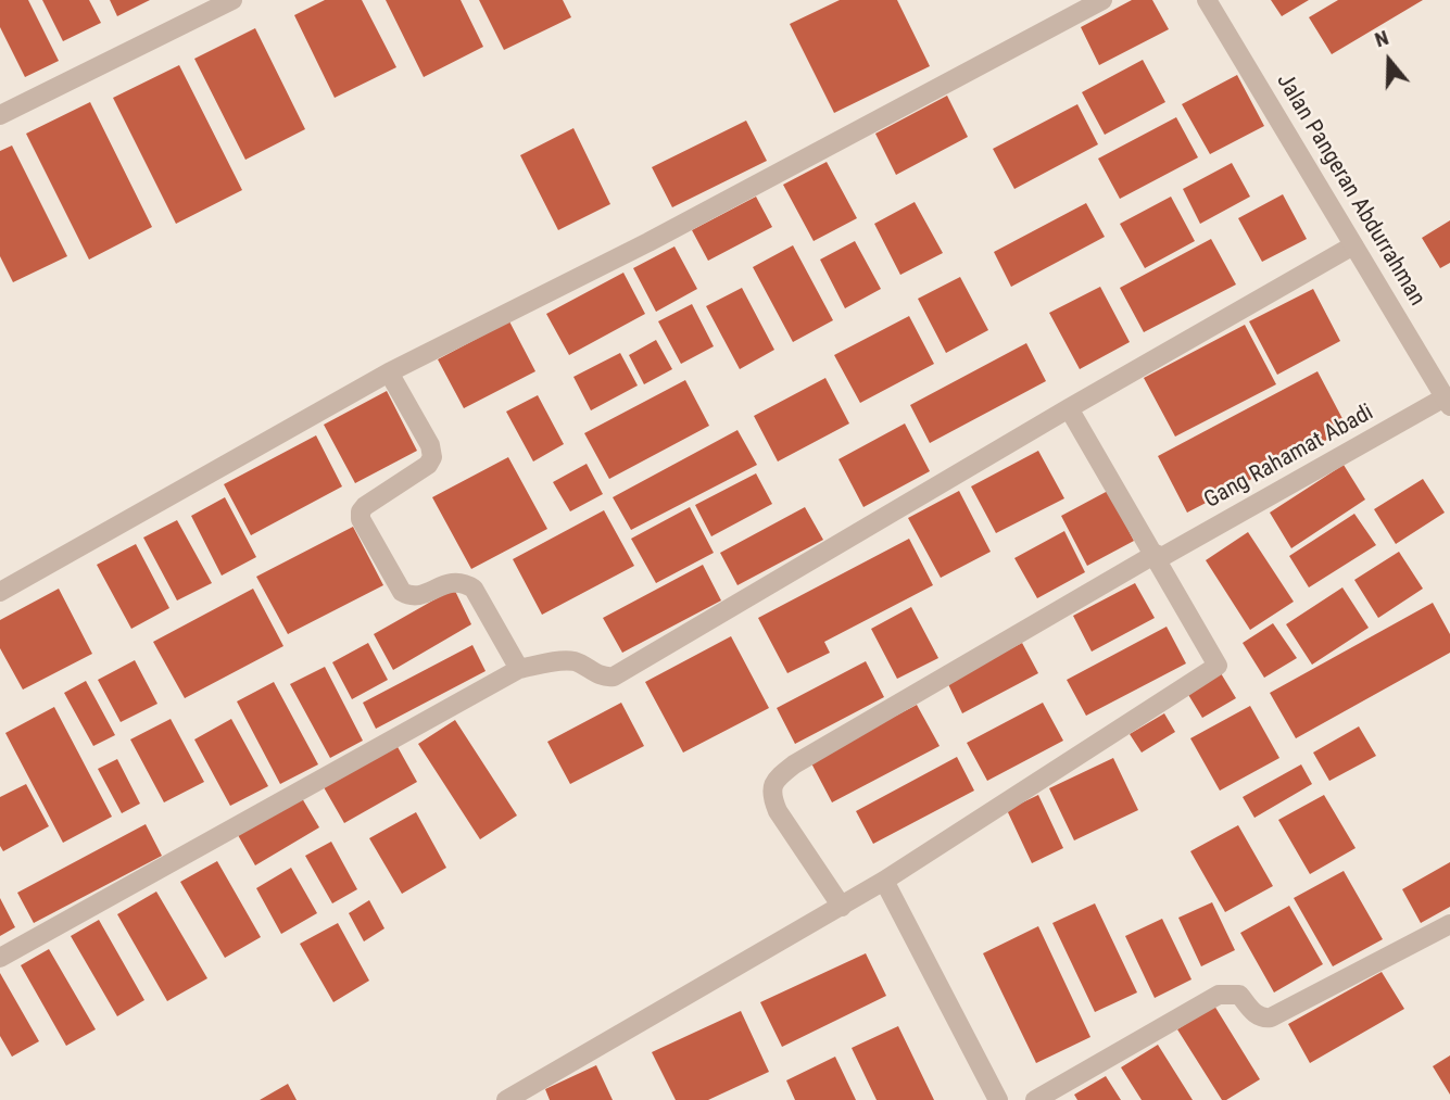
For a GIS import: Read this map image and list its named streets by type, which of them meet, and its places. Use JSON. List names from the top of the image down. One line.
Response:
{"streets":{"street":["Jalan Pangeran Abdurrahman","Gang Rahamat Abadi"]},"crossings":[["Jalan Pangeran Abdurrahman","Gang Rahamat Abadi"]],"north":"top"}
